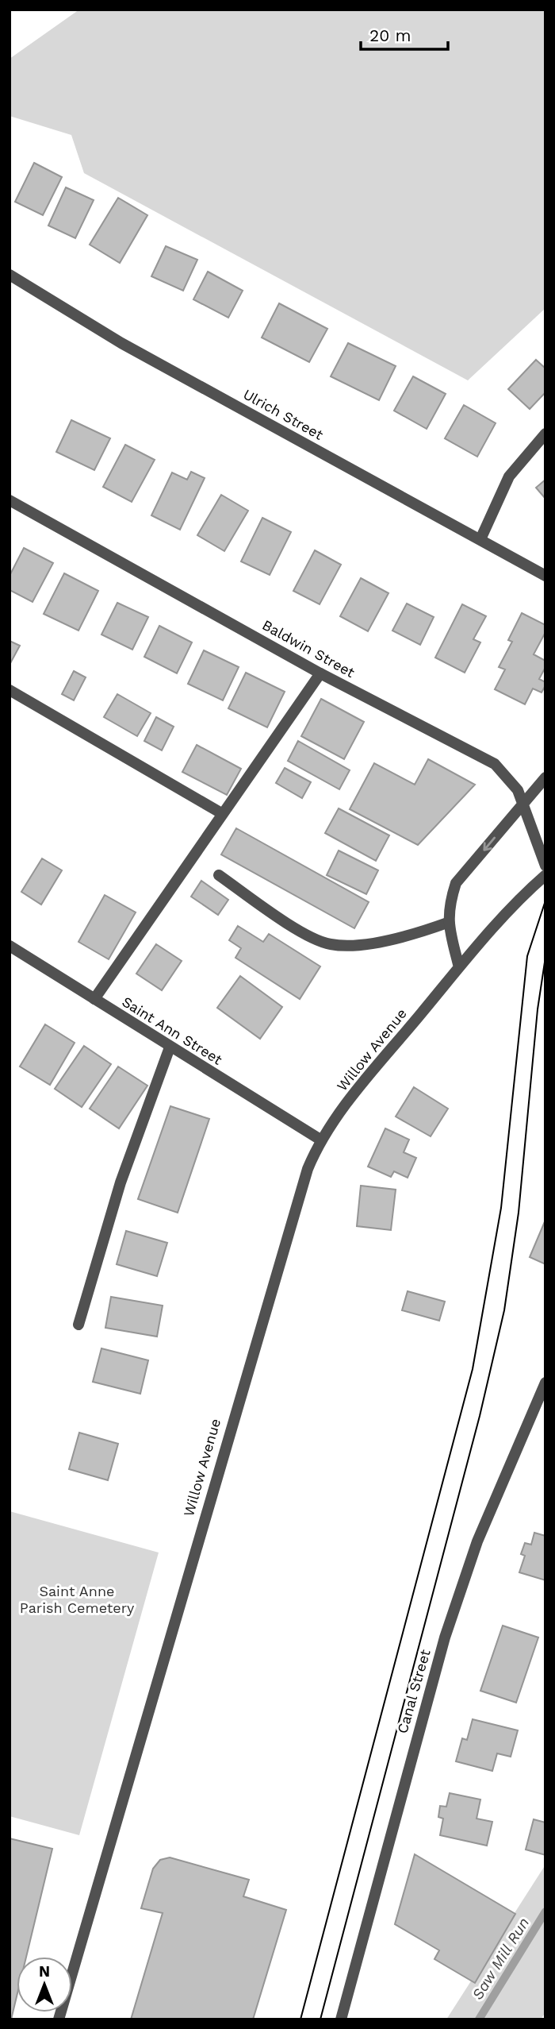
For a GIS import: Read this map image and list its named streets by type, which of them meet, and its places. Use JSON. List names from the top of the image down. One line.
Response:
{"streets":{"street":["Ulrich Street","Baldwin Street","Saint Ann Street","Willow Avenue","Canal Street"]},"crossings":[["Saint Ann Street","Willow Avenue"]],"water":["Saw Mill Run"],"parks":["Saint Anne Parish Cemetery"],"scale_bar":"20 m","north":"top"}
